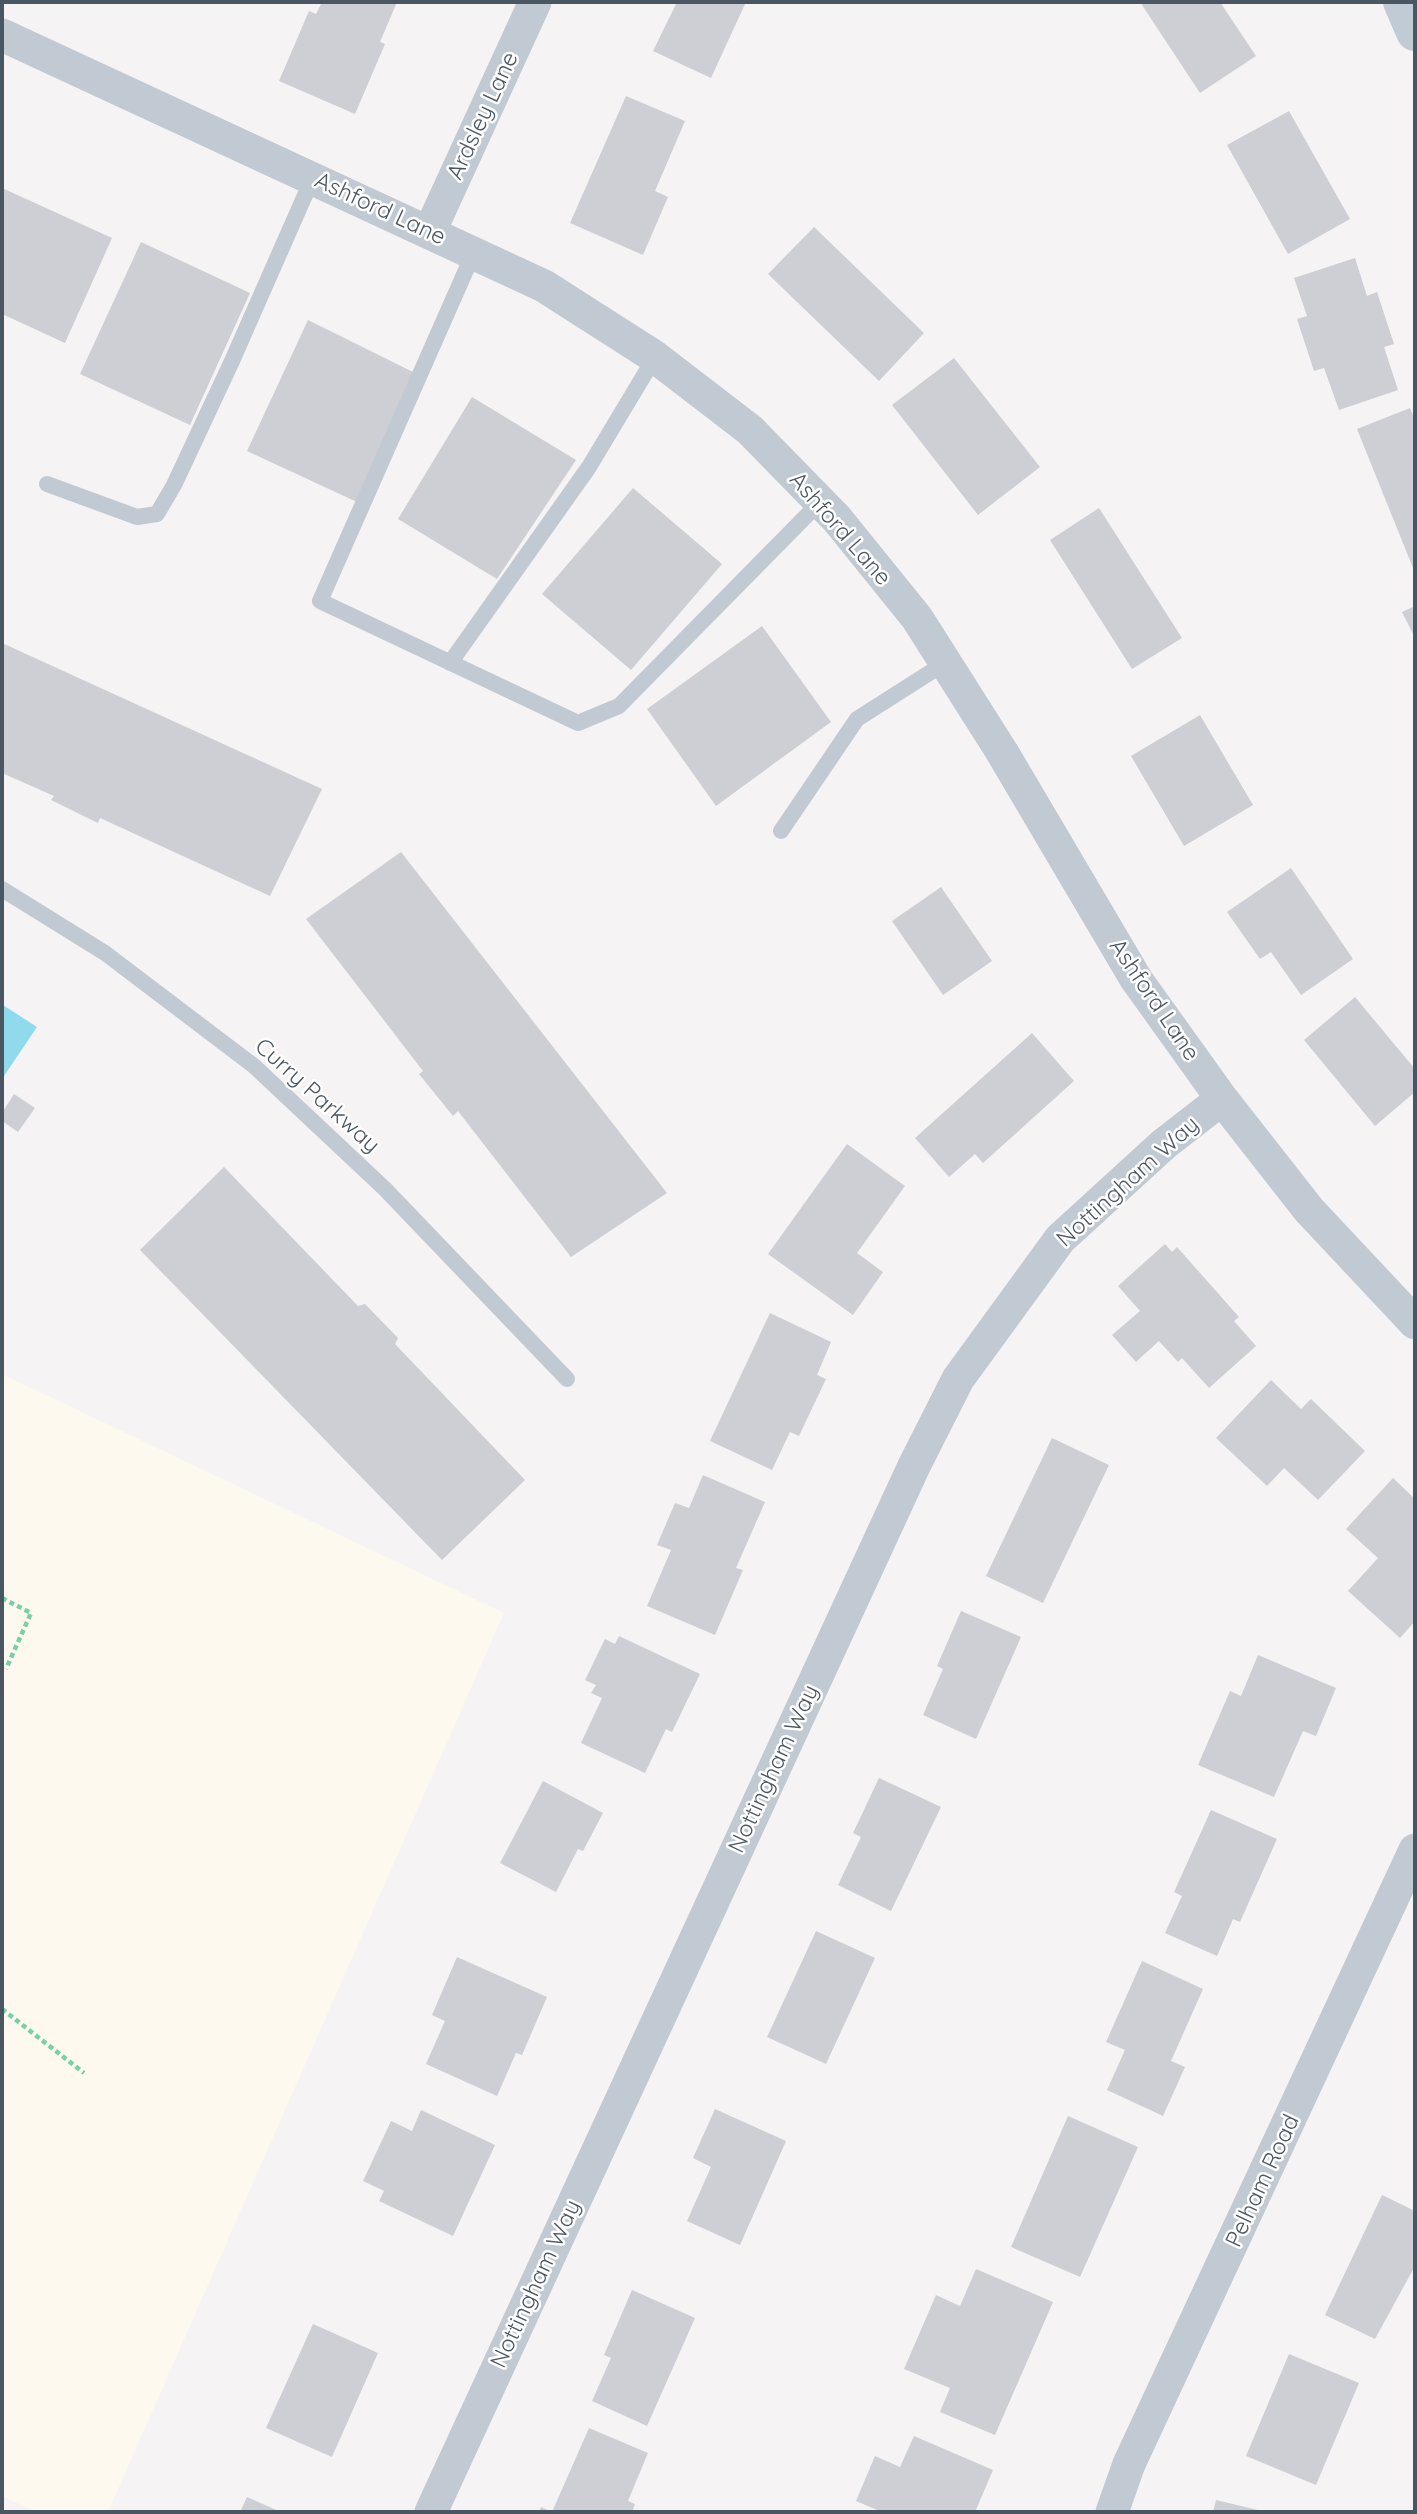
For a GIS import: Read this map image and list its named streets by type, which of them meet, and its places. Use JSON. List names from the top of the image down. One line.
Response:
{"streets":{"street":["Ardsley Lane","Ashford Lane","Nottingham Way","Pelham Road"],"lane":["Curry Parkway"]},"crossings":[["Ardsley Lane","Ashford Lane"],["Ashford Lane","Nottingham Way"]]}
